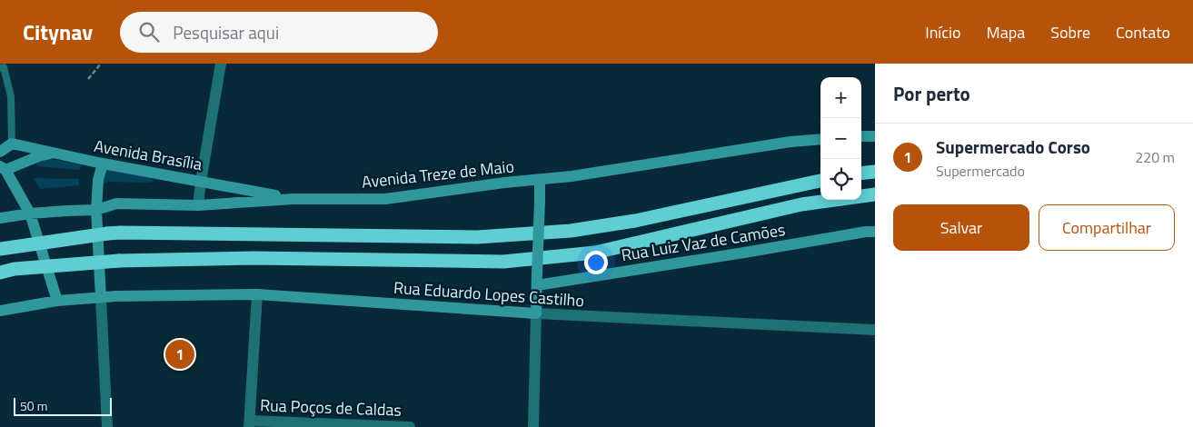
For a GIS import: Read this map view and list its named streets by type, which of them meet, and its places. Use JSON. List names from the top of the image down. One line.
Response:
{"streets":{"main road":["Avenida Brasília","Avenida Treze de Maio","Rua Luiz Vaz de Camões","Rua Eduardo Lopes Castilho"],"street":["Rua Poços de Caldas"]},"crossings":[["Avenida Brasília","Avenida Treze de Maio"]],"scale_bar":"50 m","page":{"header":"Citynav","search":"Pesquisar aqui","nav":["Início","Mapa","Sobre","Contato"],"heading":"Por perto","map_buttons":["+","−"],"list":[{"mark":"1","name":"Supermercado Corso","note":"Supermercado","value":"220 m"}],"buttons":["Salvar","Compartilhar"],"pins":"1","scale":"50 m"}}
